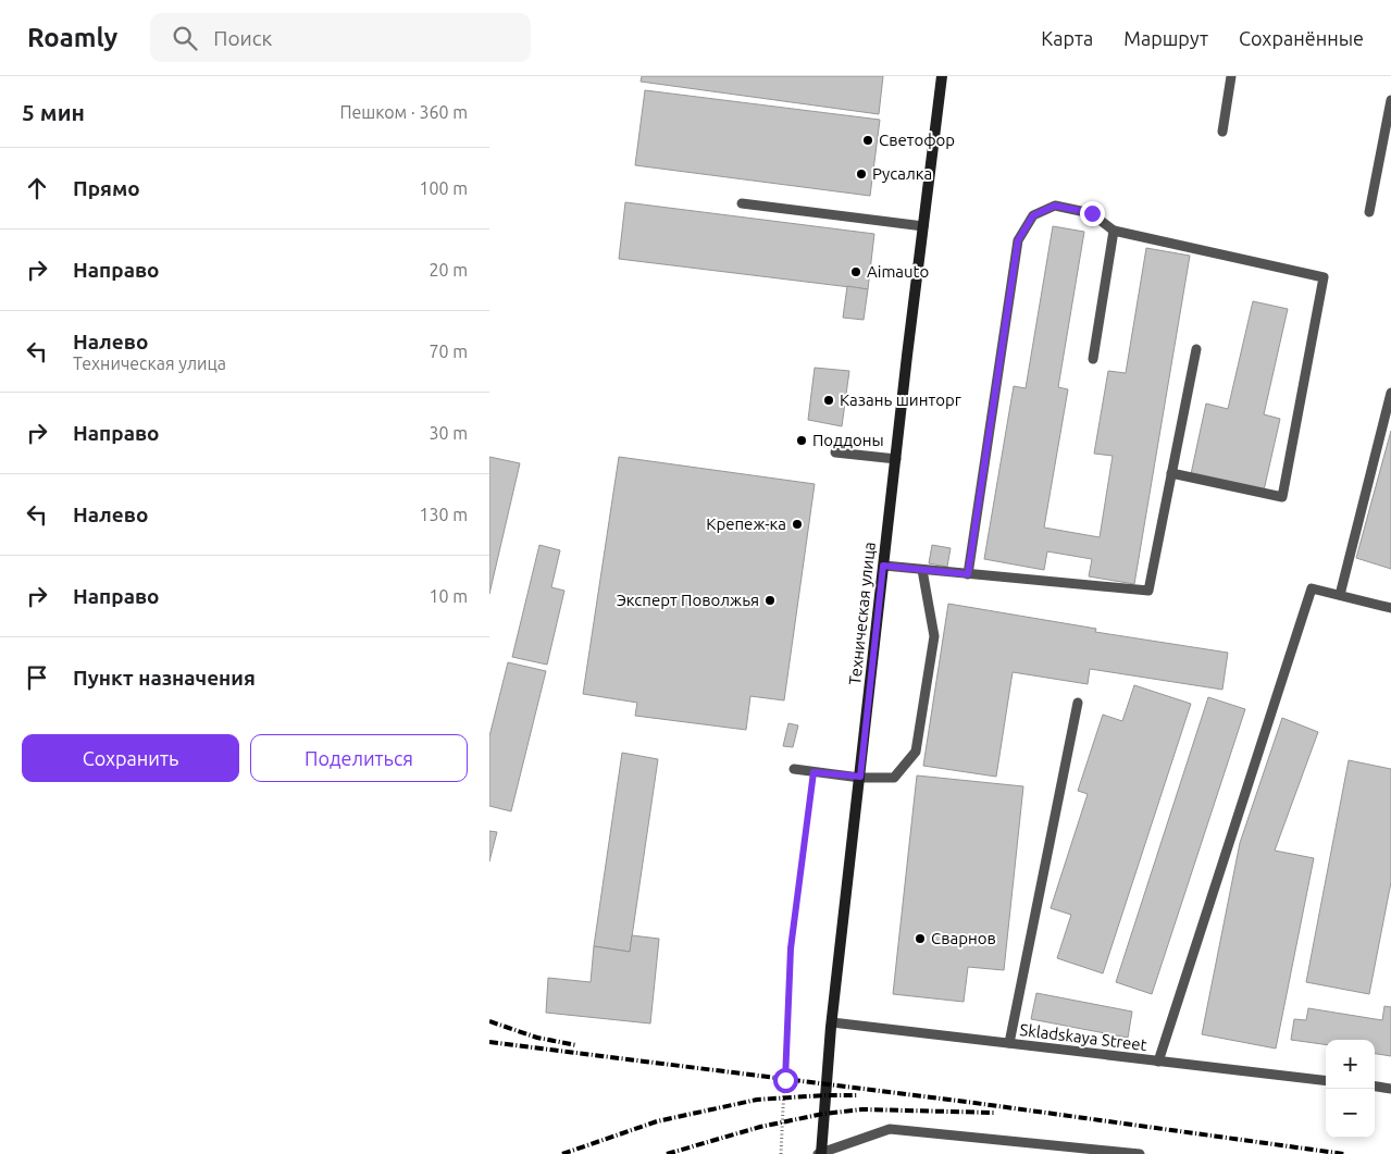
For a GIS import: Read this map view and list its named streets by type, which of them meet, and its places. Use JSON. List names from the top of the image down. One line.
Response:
{"streets":{"main road":["Техническая улица"],"lane":["Skladskaya Street"]},"crossings":[["Техническая улица","Skladskaya Street"]],"places":["Светофор","Русалка","Aimauto","Казань шинторг","Поддоны","Крепеж-ка","Эксперт Поволжья","Сварнов"],"page":{"header":"Roamly","search":"Поиск","nav":["Карта","Маршрут","Сохранённые"],"heading":["5 мин","Пешком · 360 m"],"list":[["Прямо","100 m"],["Направо","20 m"],["Налево","Техническая улица","70 m"],["Направо","30 m"],["Налево","130 m"],["Направо","10 m"],"Пункт назначения"],"buttons":["Сохранить","Поделиться"],"map_buttons":["+","−"]}}
